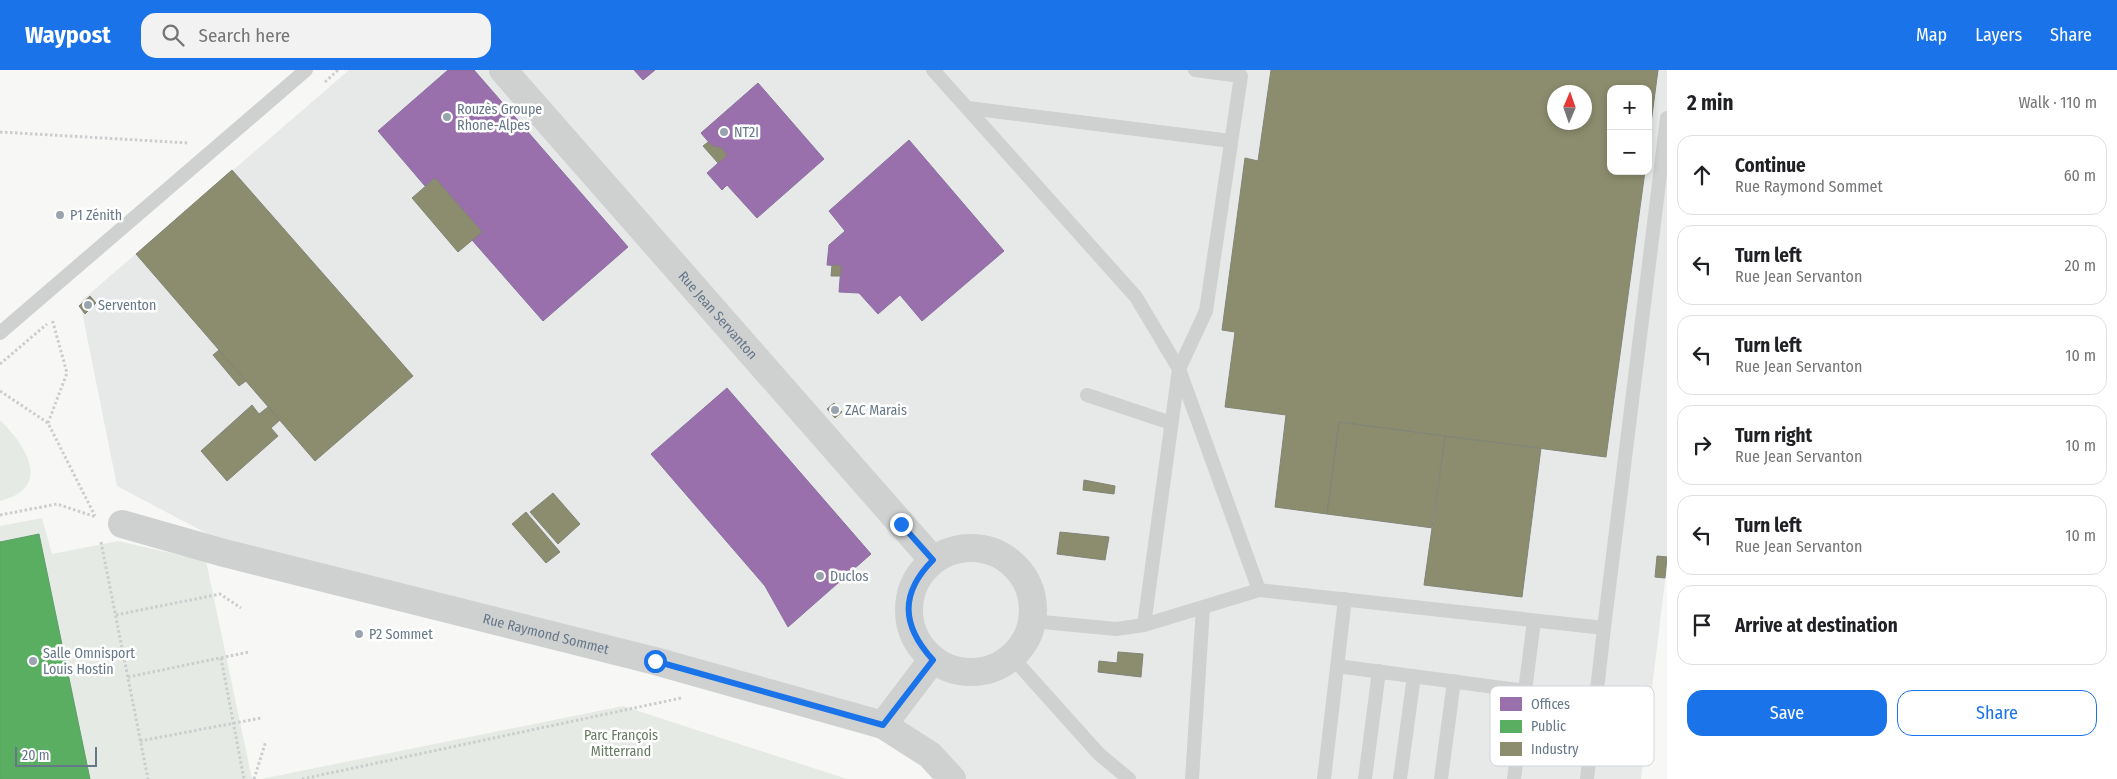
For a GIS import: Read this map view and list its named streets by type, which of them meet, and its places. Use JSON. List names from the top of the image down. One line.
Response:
{"streets":{"street":["Rue Jean Servanton","Rue Raymond Sommet"]},"parks":["Parc François Mitterrand"],"places":["Rouzès Groupe Rhone-Alpes","NT2I","P1 Zénith","Serventon","ZAC Marais","Duclos","P2 Sommet","Salle Omnisport Louis Hostin"],"legend":["Offices","Public","Industry"],"scale_bar":"20 m","north":"top","page":{"header":"Waypost","search":"Search here","nav":["Map","Layers","Share"],"heading":["2 min","Walk · 110 m"],"map_buttons":["+","−"],"list":[["Continue","Rue Raymond Sommet","60 m"],["Turn left","Rue Jean Servanton","20 m"],["Turn left","Rue Jean Servanton","10 m"],["Turn right","Rue Jean Servanton","10 m"],["Turn left","Rue Jean Servanton","10 m"],"Arrive at destination"],"buttons":["Save","Share"],"scale":"20 m"}}
